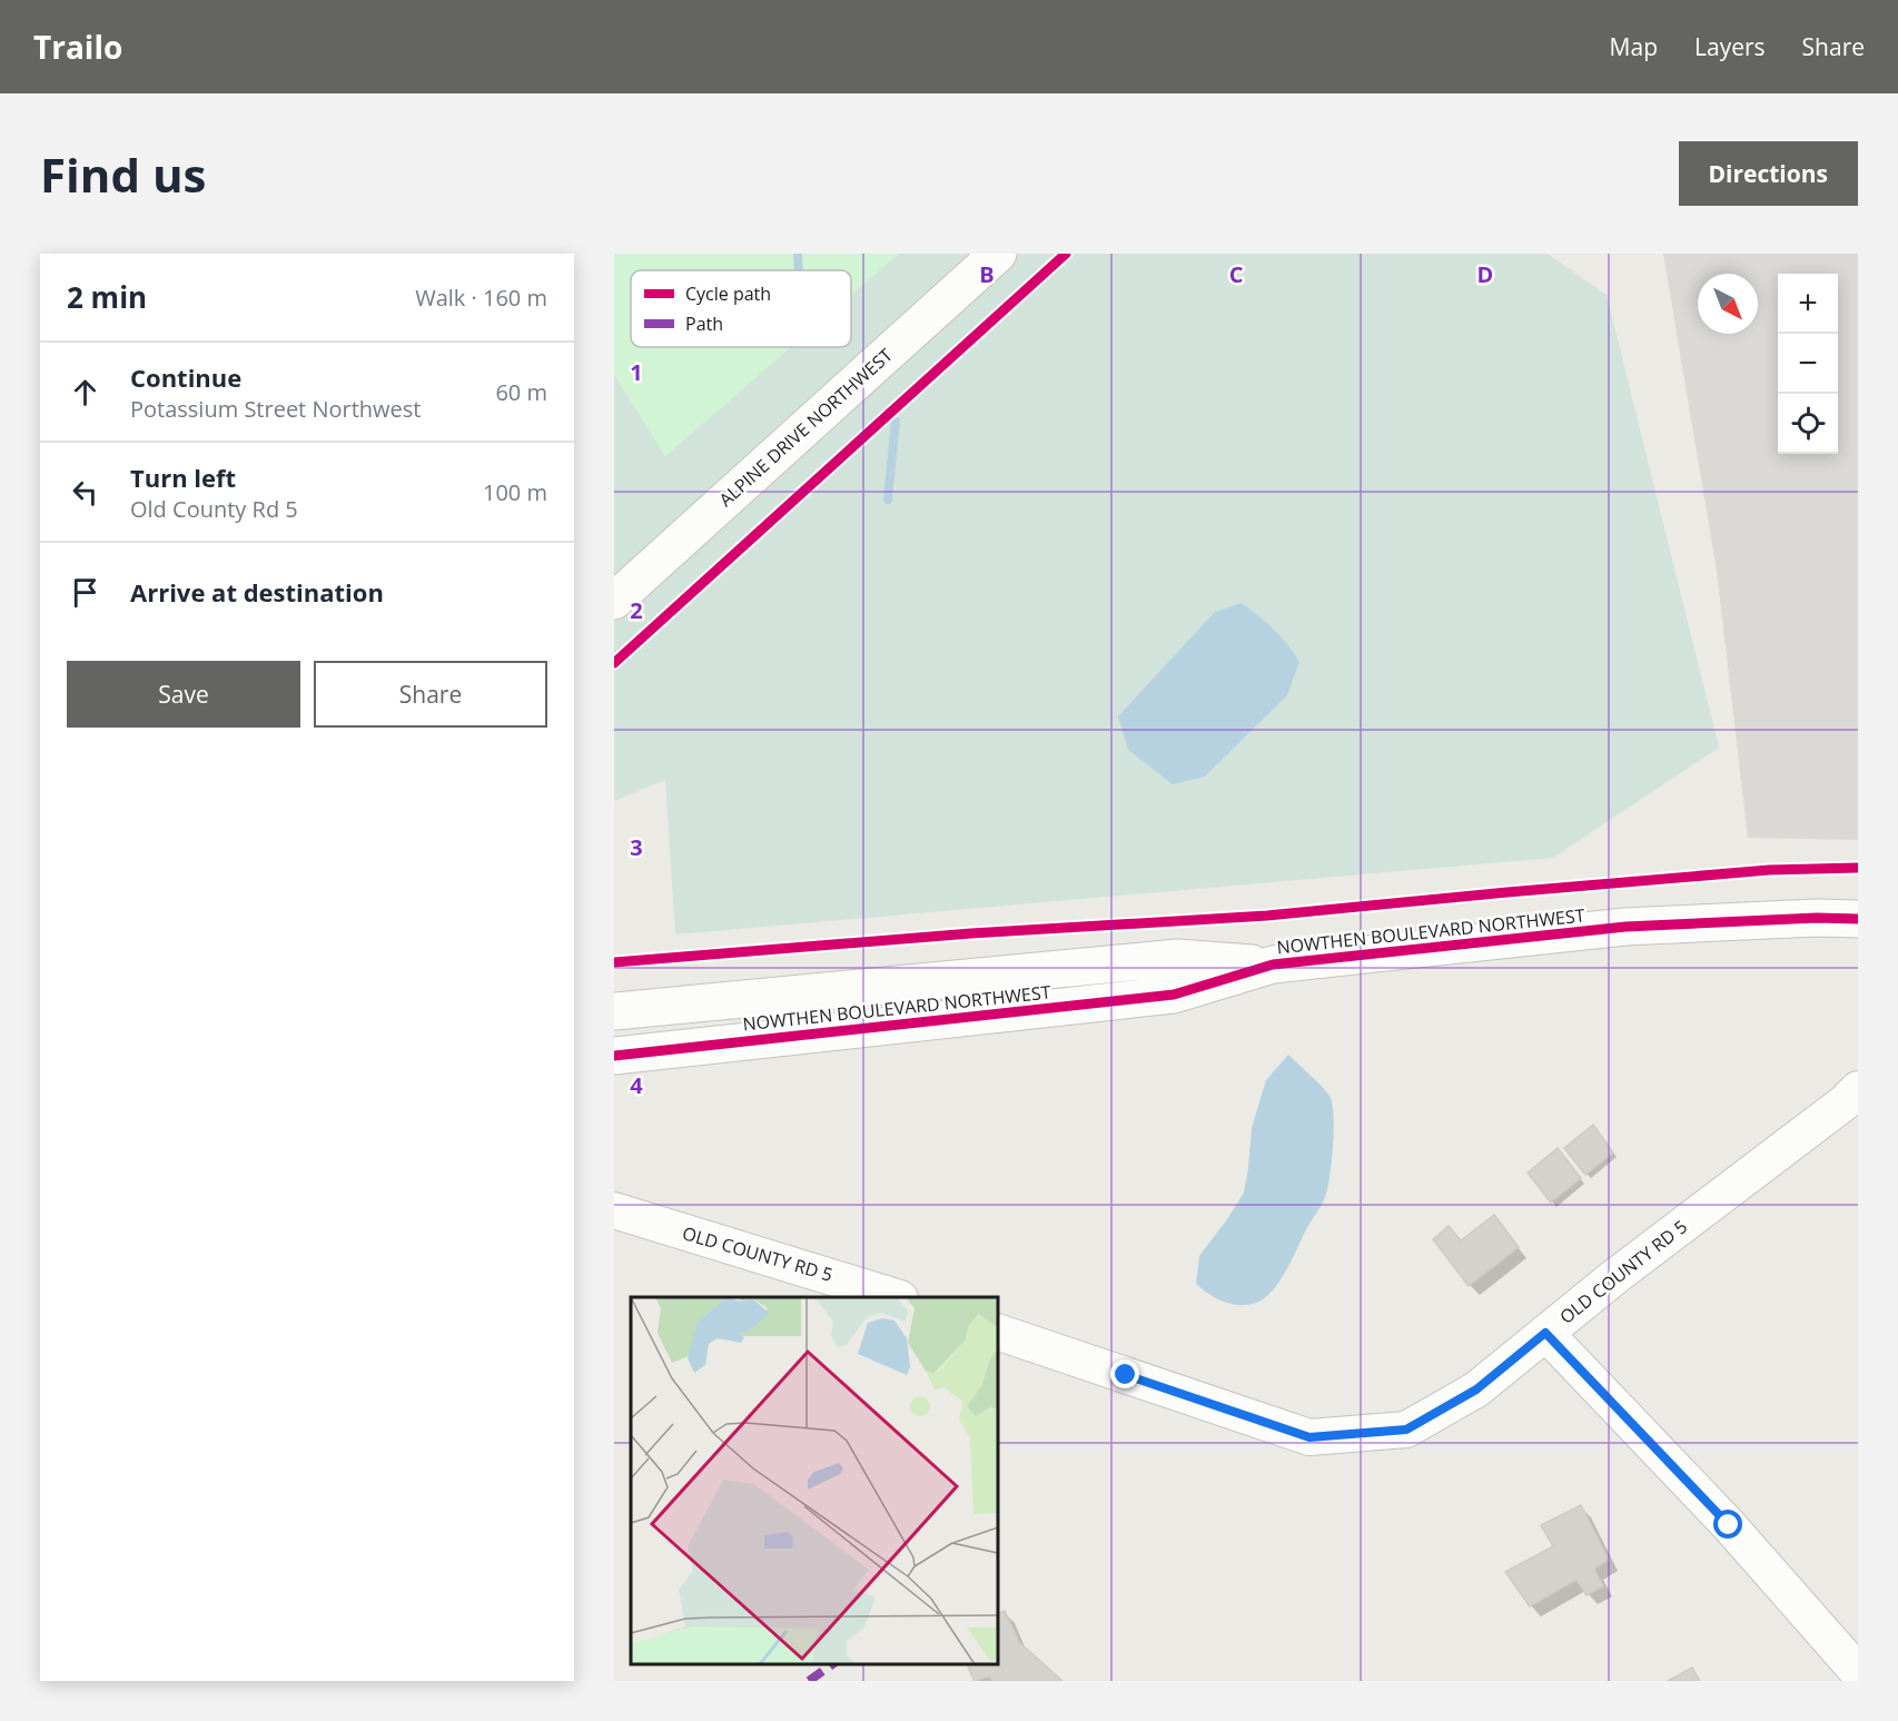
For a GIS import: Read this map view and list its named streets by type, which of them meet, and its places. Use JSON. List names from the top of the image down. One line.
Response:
{"streets":{"street":["ALPINE DRIVE NORTHWEST","NOWTHEN BOULEVARD NORTHWEST","OLD COUNTY RD 5"]},"legend":["Cycle path","Path"],"north":"bottom right","page":{"header":"Trailo","nav":["Map","Layers","Share"],"buttons":["Directions",["Save","Share"]],"title":"Find us","heading":["2 min","Walk · 160 m"],"map_buttons":["+","−"],"list":[["Continue","Potassium Street Northwest","60 m"],["Turn left","Old County Rd 5","100 m"],"Arrive at destination"]},"grid":{"columns":["B","C","D"],"rows":["1","2","3","4"]}}
